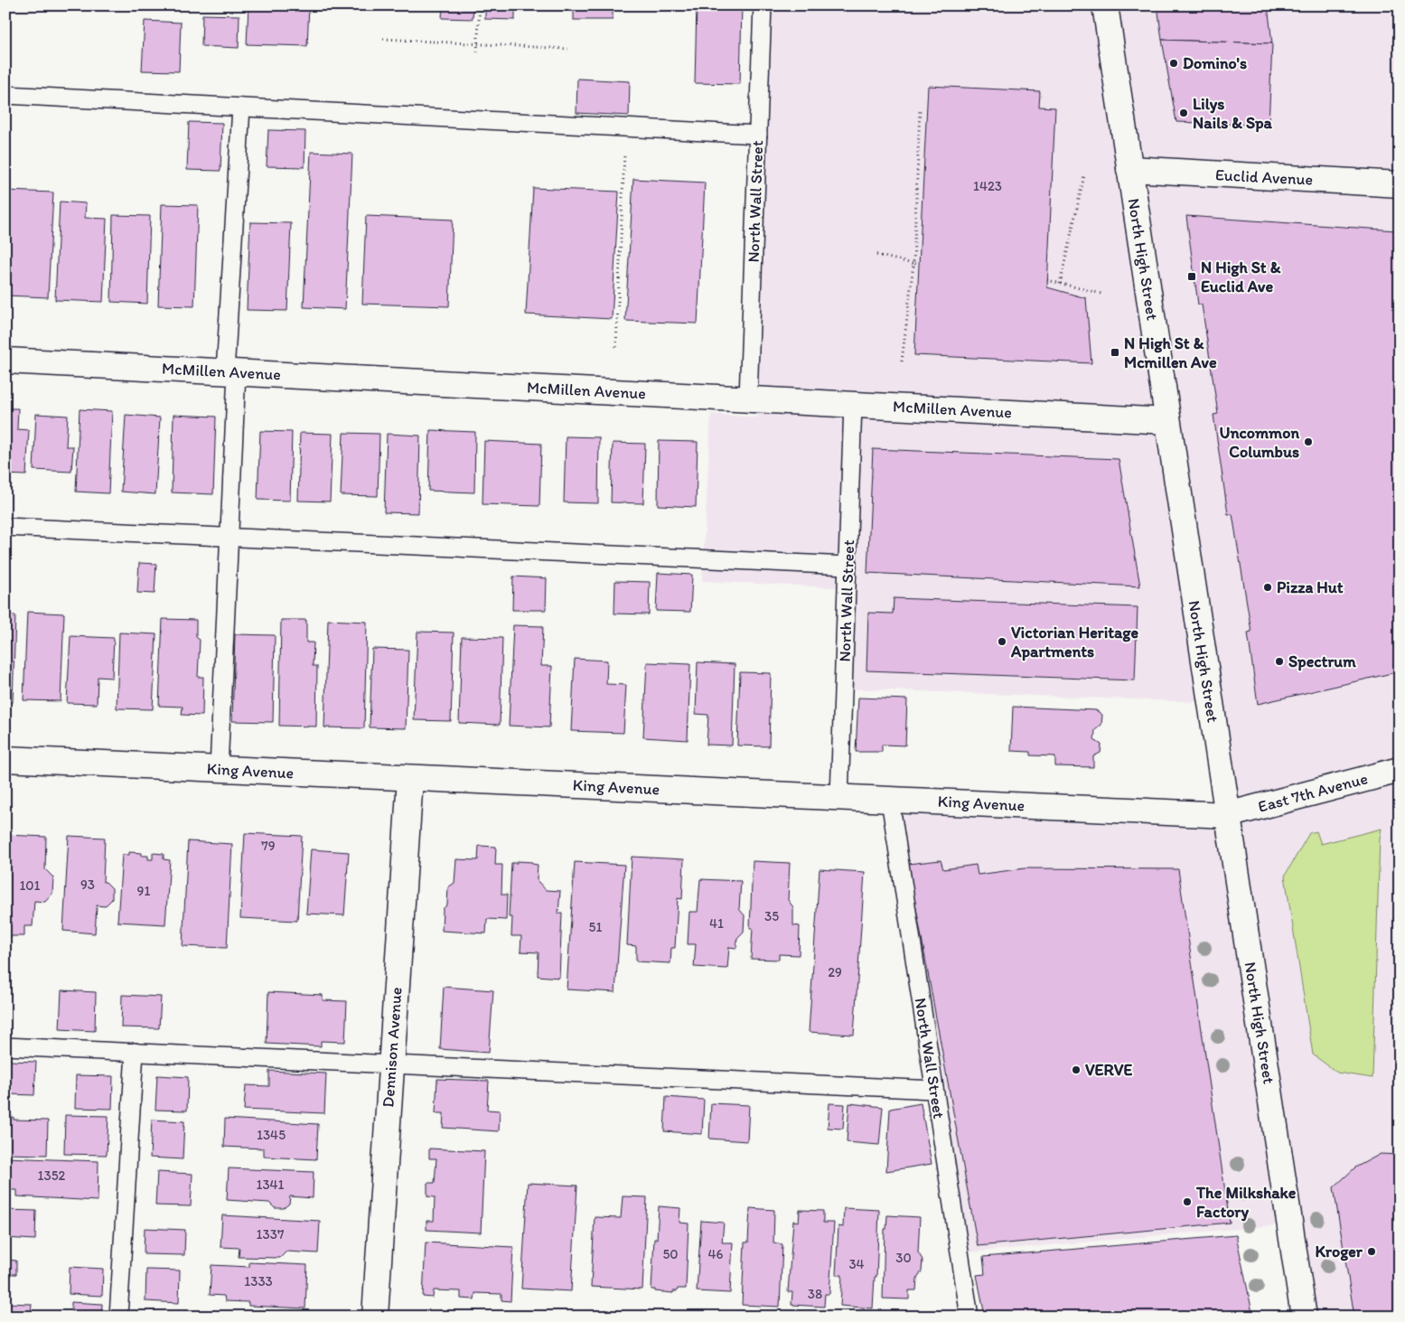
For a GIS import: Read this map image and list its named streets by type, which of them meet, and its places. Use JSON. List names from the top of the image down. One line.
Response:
{"streets":{"street":["Euclid Avenue","North High Street","McMillen Avenue","King Avenue","East 7th Avenue","Dennison Avenue"],"lane":["North Wall Street"]},"crossings":[["Euclid Avenue","North High Street"],["North Wall Street","McMillen Avenue"],["North Wall Street","King Avenue"],["North High Street","McMillen Avenue"],["North High Street","King Avenue"],["North High Street","East 7th Avenue"],["King Avenue","East 7th Avenue"],["King Avenue","Dennison Avenue"]],"places":{"other":["Domino's","Lilys Nails & Spa","Uncommon Columbus","Pizza Hut","Victorian Heritage Apartments","Spectrum","VERVE","The Milkshake Factory","Kroger"],"transit":["N High St & Euclid Ave","N High St & Mcmillen Ave"]},"house_numbers":["1423","79","93","101","91","35","41","51","29","1345","1352","1341","1337","50","46","30","34","1333","38"]}
